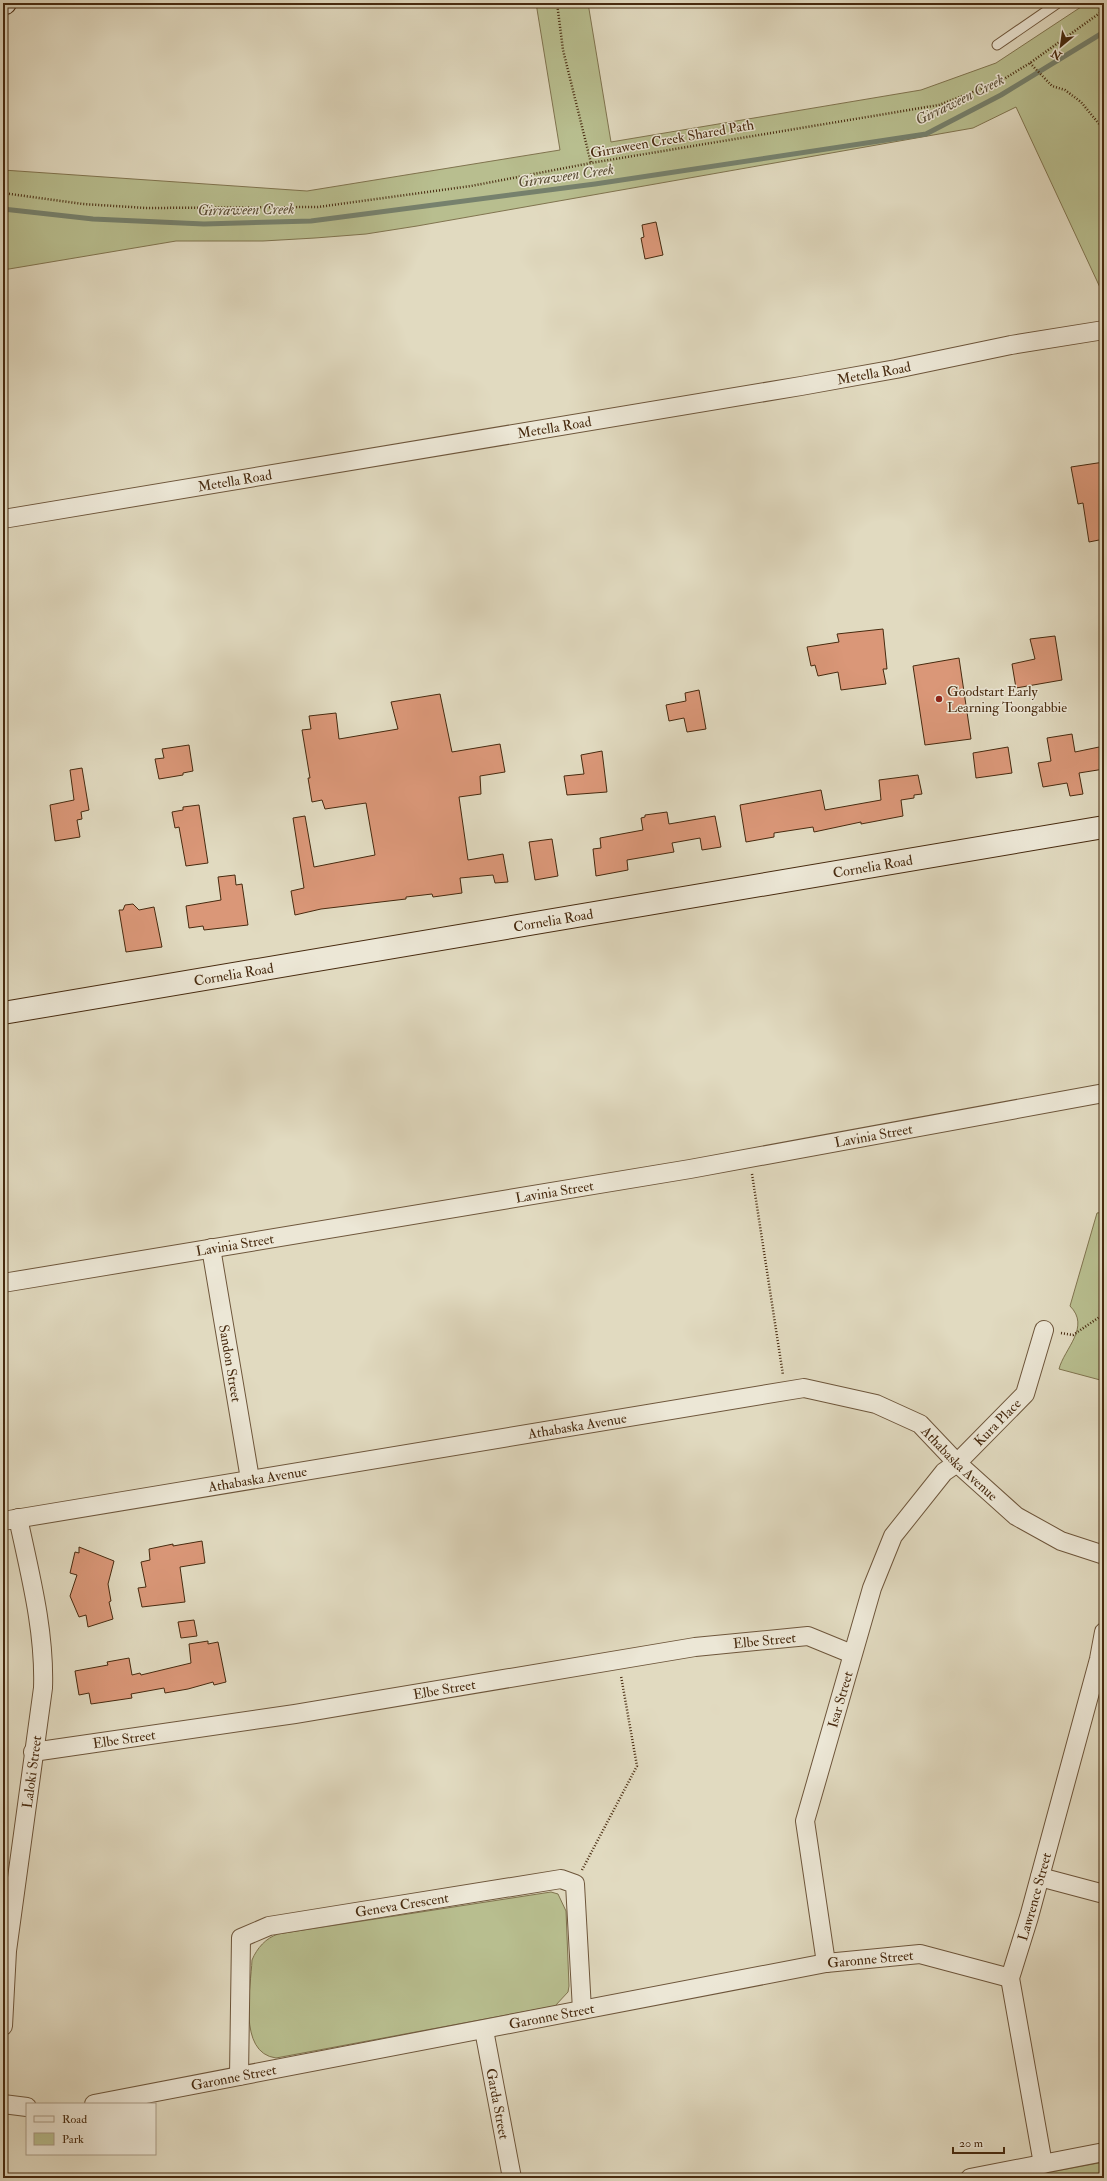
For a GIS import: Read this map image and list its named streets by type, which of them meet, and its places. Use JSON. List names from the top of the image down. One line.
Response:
{"streets":{"street":["Metella Road","Cornelia Road","Lavinia Street","Sandon Street","Kura Place","Athabaska Avenue","Elbe Street","Isar Street","Laloki Street","Lawrence Street","Geneva Crescent","Garonne Street","Garda Street"],"path":["Girraween Creek Shared Path"]},"crossings":[["Lavinia Street","Sandon Street"],["Sandon Street","Athabaska Avenue"],["Kura Place","Athabaska Avenue"],["Kura Place","Isar Street"],["Athabaska Avenue","Isar Street"],["Athabaska Avenue","Laloki Street"],["Elbe Street","Isar Street"],["Elbe Street","Laloki Street"],["Isar Street","Garonne Street"],["Lawrence Street","Garonne Street"],["Geneva Crescent","Garonne Street"],["Garonne Street","Garda Street"]],"water":["Girraween Creek"],"places":["Goodstart Early Learning Toongabbie"],"legend":["Road","Park"],"scale_bar":"20 m","north":"bottom left"}
